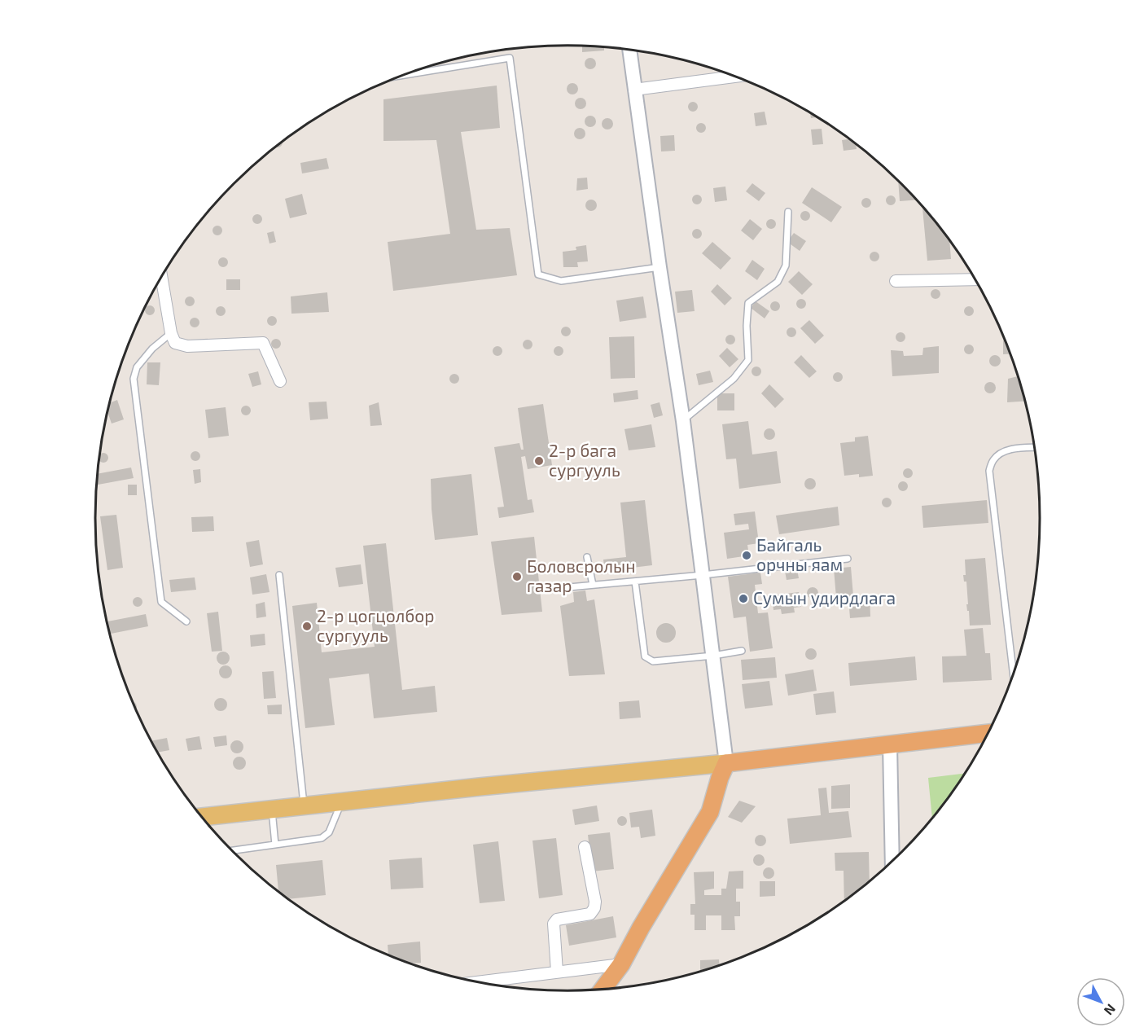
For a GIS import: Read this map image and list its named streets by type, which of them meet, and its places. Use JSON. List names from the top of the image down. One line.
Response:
{"places":["2-р бага сургууль","Байгаль орчны яам","Боловсролын газар","Сумын удирдлага","2-р цогцолбор сургууль"],"north":"bottom right"}
